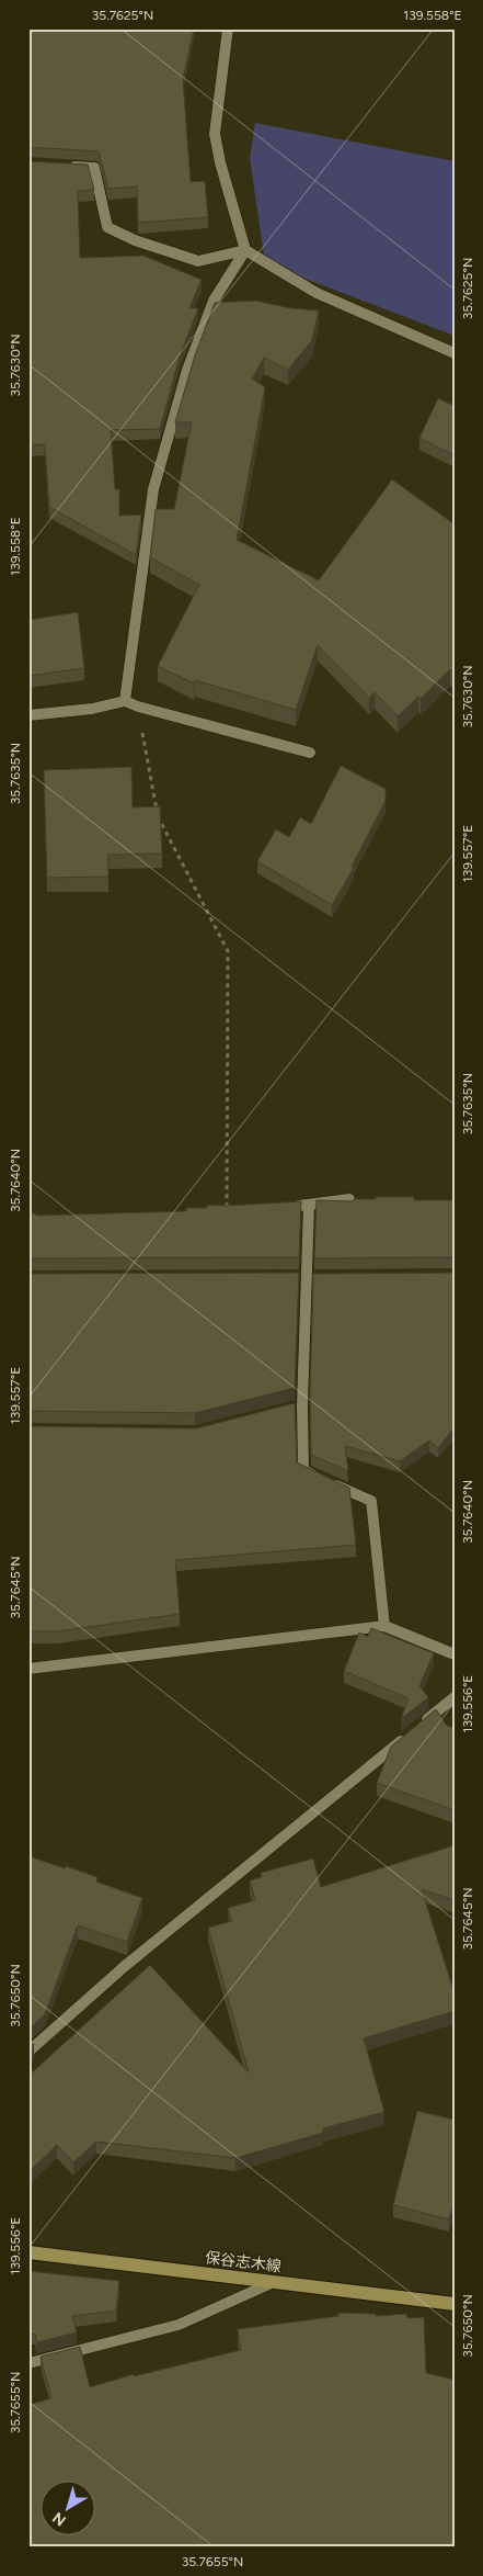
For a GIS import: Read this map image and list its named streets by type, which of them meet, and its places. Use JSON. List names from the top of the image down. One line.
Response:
{"streets":{"main road":["保谷志木線"]},"north":"bottom left","coordinates":["35.7625°N","139.558°E","35.7630°N","35.7635°N","139.557°E","35.7640°N","35.7645°N","139.556°E","35.7650°N","35.7655°N"]}
